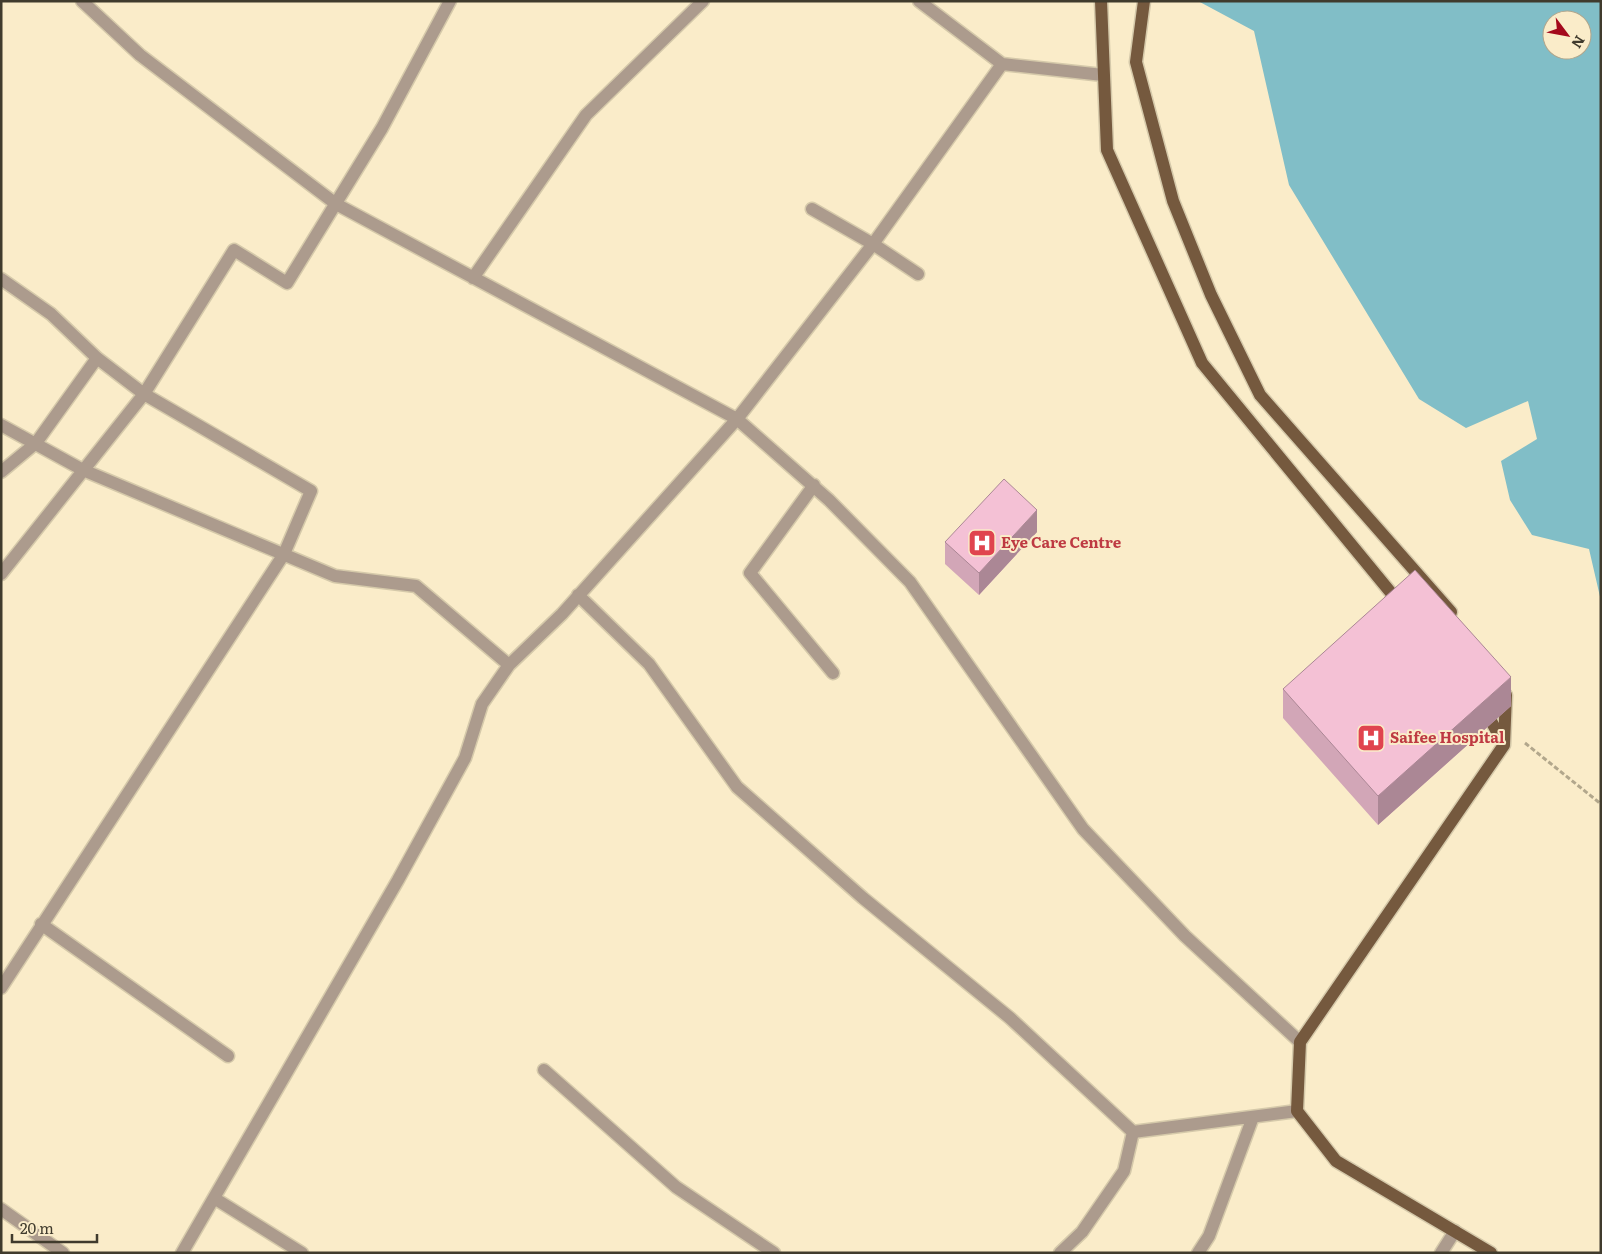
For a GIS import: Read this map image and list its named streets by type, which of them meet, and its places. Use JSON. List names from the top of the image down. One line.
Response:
{"places":{"hospital":["Eye Care Centre","Saifee Hospital"]},"scale_bar":"20 m","north":"bottom right"}
